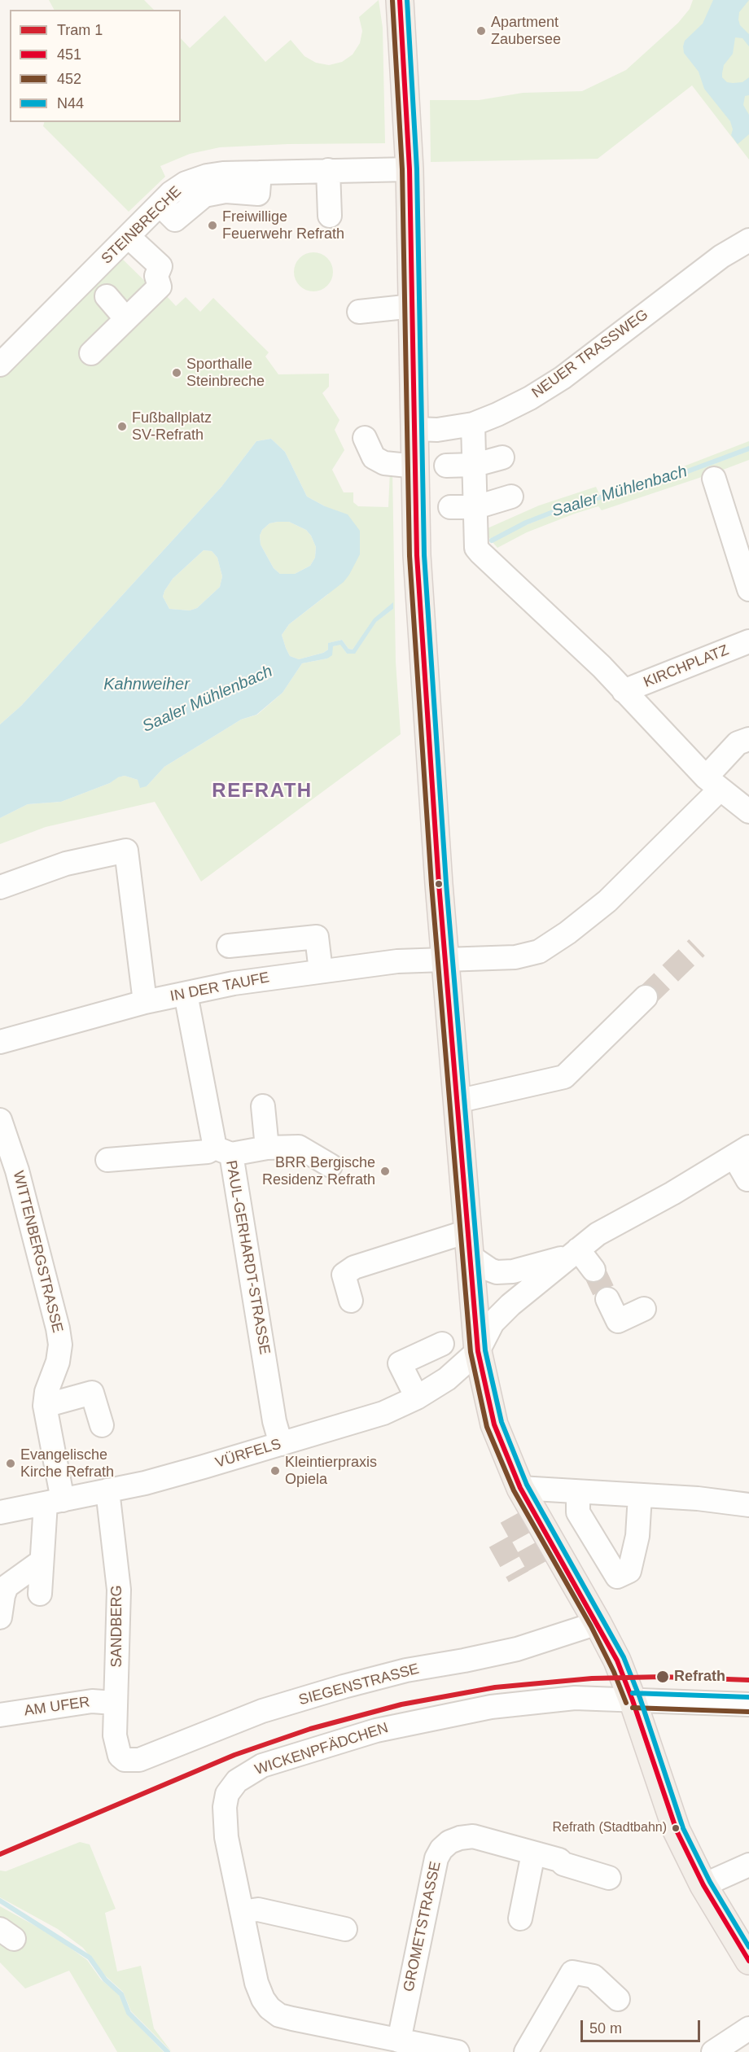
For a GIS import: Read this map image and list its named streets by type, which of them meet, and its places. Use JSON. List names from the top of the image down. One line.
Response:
{"streets":{"street":["STEINBRECHE","NEUER TRASSWEG","KIRCHPLATZ","IN DER TAUFE","WITTENBERGSTRASSE","PAUL-GERHARDT-STRASSE","VÜRFELS","SANDBERG","SIEGENSTRASSE","AM UFER","WICKENPFÄDCHEN","GROMETSTRASSE"]},"crossings":[["IN DER TAUFE","PAUL-GERHARDT-STRASSE"],["WITTENBERGSTRASSE","VÜRFELS"],["PAUL-GERHARDT-STRASSE","VÜRFELS"],["VÜRFELS","SANDBERG"],["SANDBERG","SIEGENSTRASSE"],["SANDBERG","AM UFER"],["WICKENPFÄDCHEN","GROMETSTRASSE"]],"districts":["REFRATH"],"water":["Saaler Mühlenbach","Kahnweiher"],"places":["Apartment Zaubersee","Freiwillige Feuerwehr Refrath","Sporthalle Steinbreche","Fußballplatz SV-Refrath","BRR Bergische Residenz Refrath","Evangelische Kirche Refrath","Kleintierpraxis Opiela","Refrath","Refrath (Stadtbahn)"],"lines":["transit line 451","transit line N44","transit line 452","tram line 1"],"legend":["Tram 1","451","452","N44"],"scale_bar":"50 m"}
